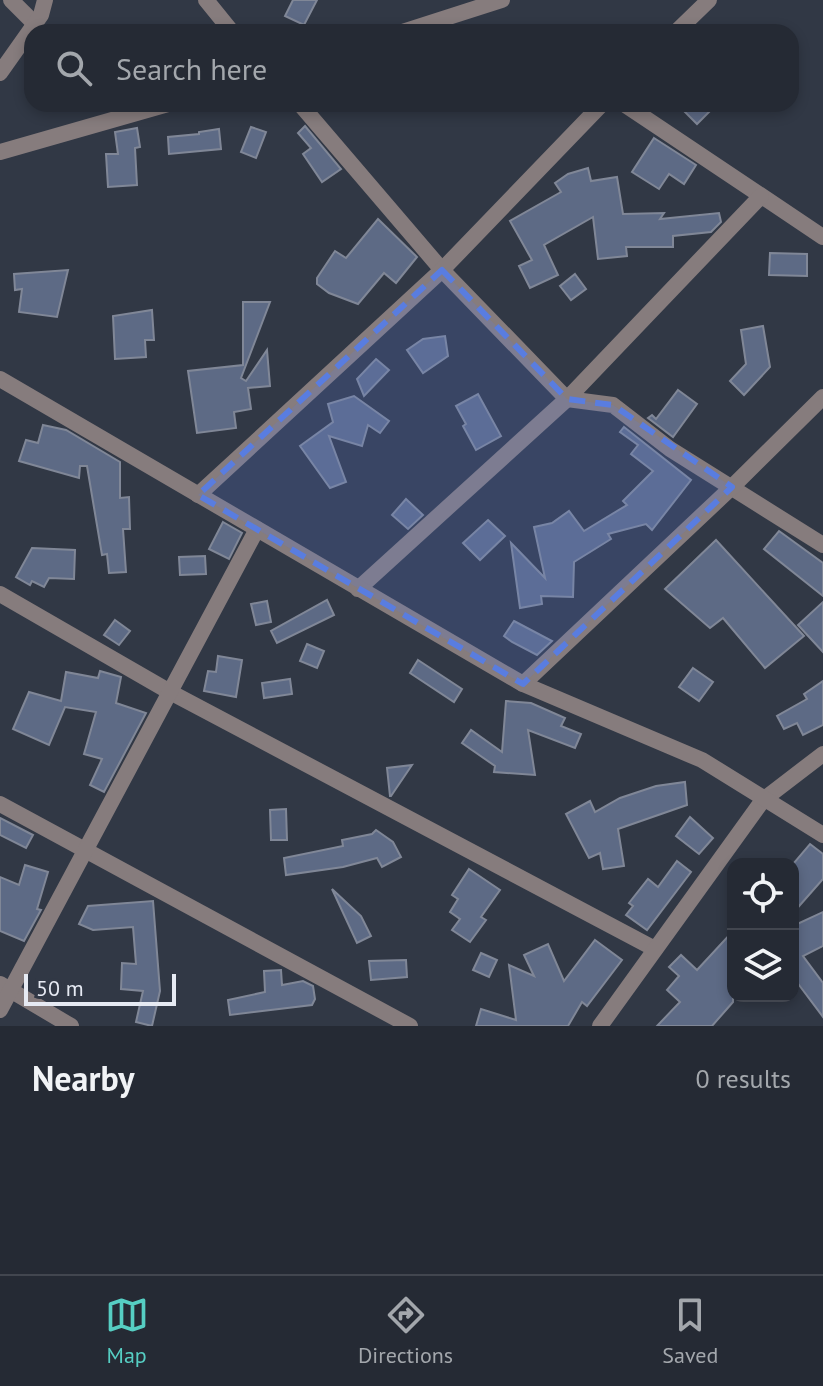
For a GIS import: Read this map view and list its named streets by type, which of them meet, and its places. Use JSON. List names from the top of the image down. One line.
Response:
{"scale_bar":"50 m","page":{"search":"Search here","scale":"50 m","heading":["Nearby","0 results"],"nav":["Map","Directions","Saved"]}}
